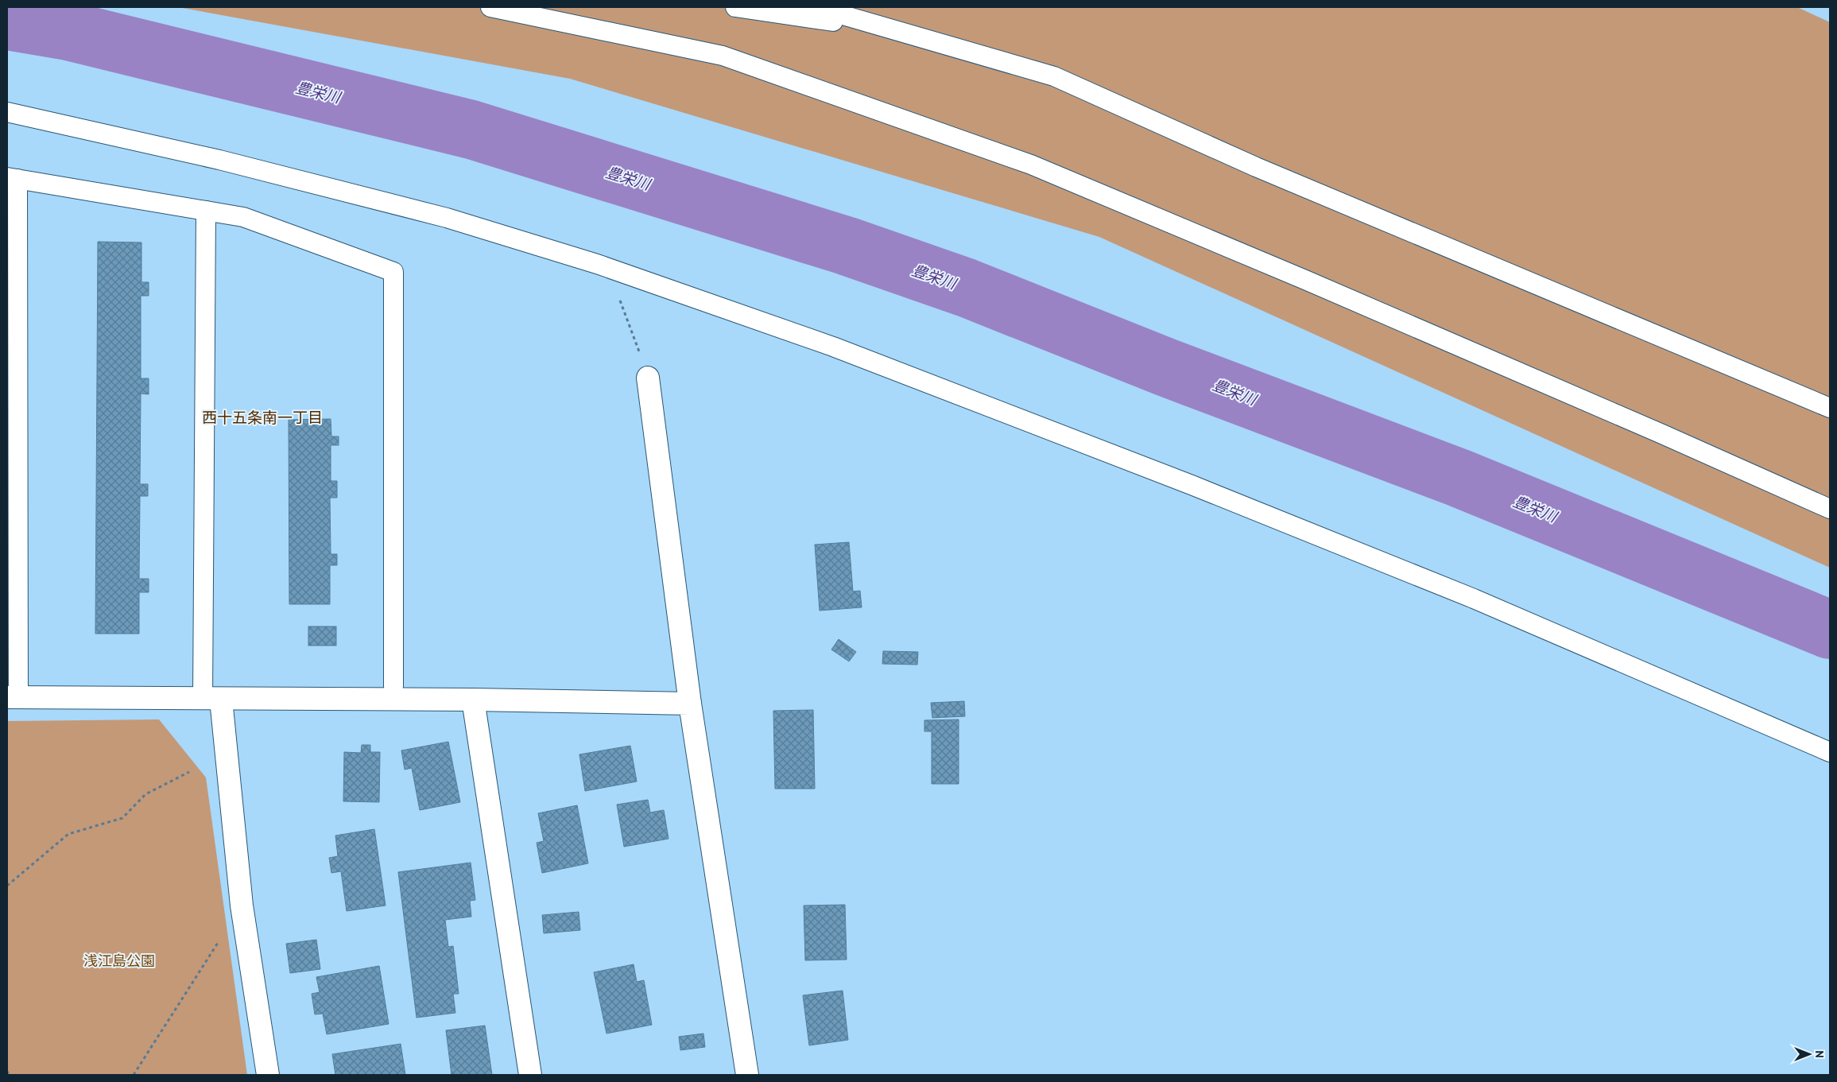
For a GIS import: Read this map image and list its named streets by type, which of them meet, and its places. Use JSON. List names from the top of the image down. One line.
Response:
{"districts":["西十五条南一丁目"],"water":["豊栄川"],"parks":["浅江島公園"],"north":"right"}
